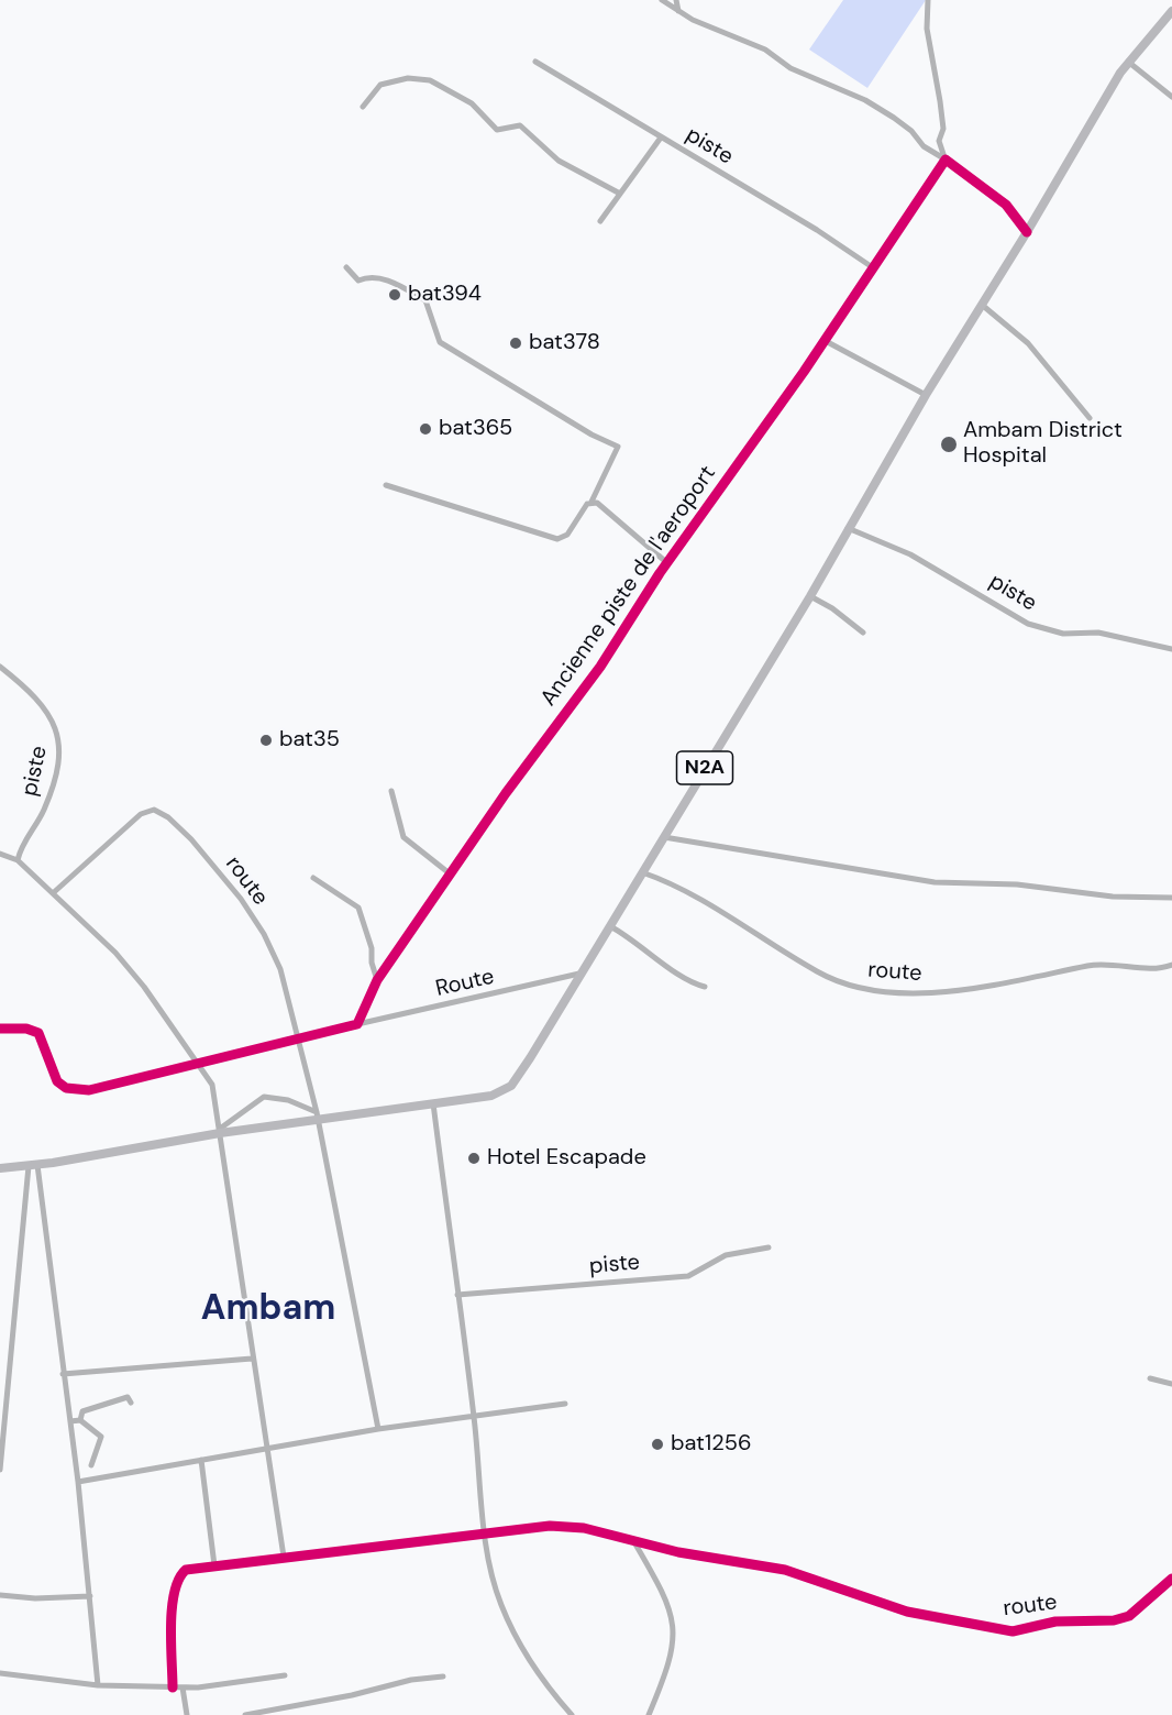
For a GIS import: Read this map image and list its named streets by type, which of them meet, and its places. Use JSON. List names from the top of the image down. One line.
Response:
{"streets":{"highway":["N2A"],"street":["piste","Ancienne piste de l'aeroport","route","Route"]},"crossings":[["piste","Ancienne piste de l'aeroport"],["piste","N2A"],["Ancienne piste de l'aeroport","Route"],["N2A","route"],["N2A","Route"]],"districts":["Ambam"],"places":["bat394","bat378","bat365","Ambam District Hospital","bat35","Hotel Escapade","bat1256"]}
